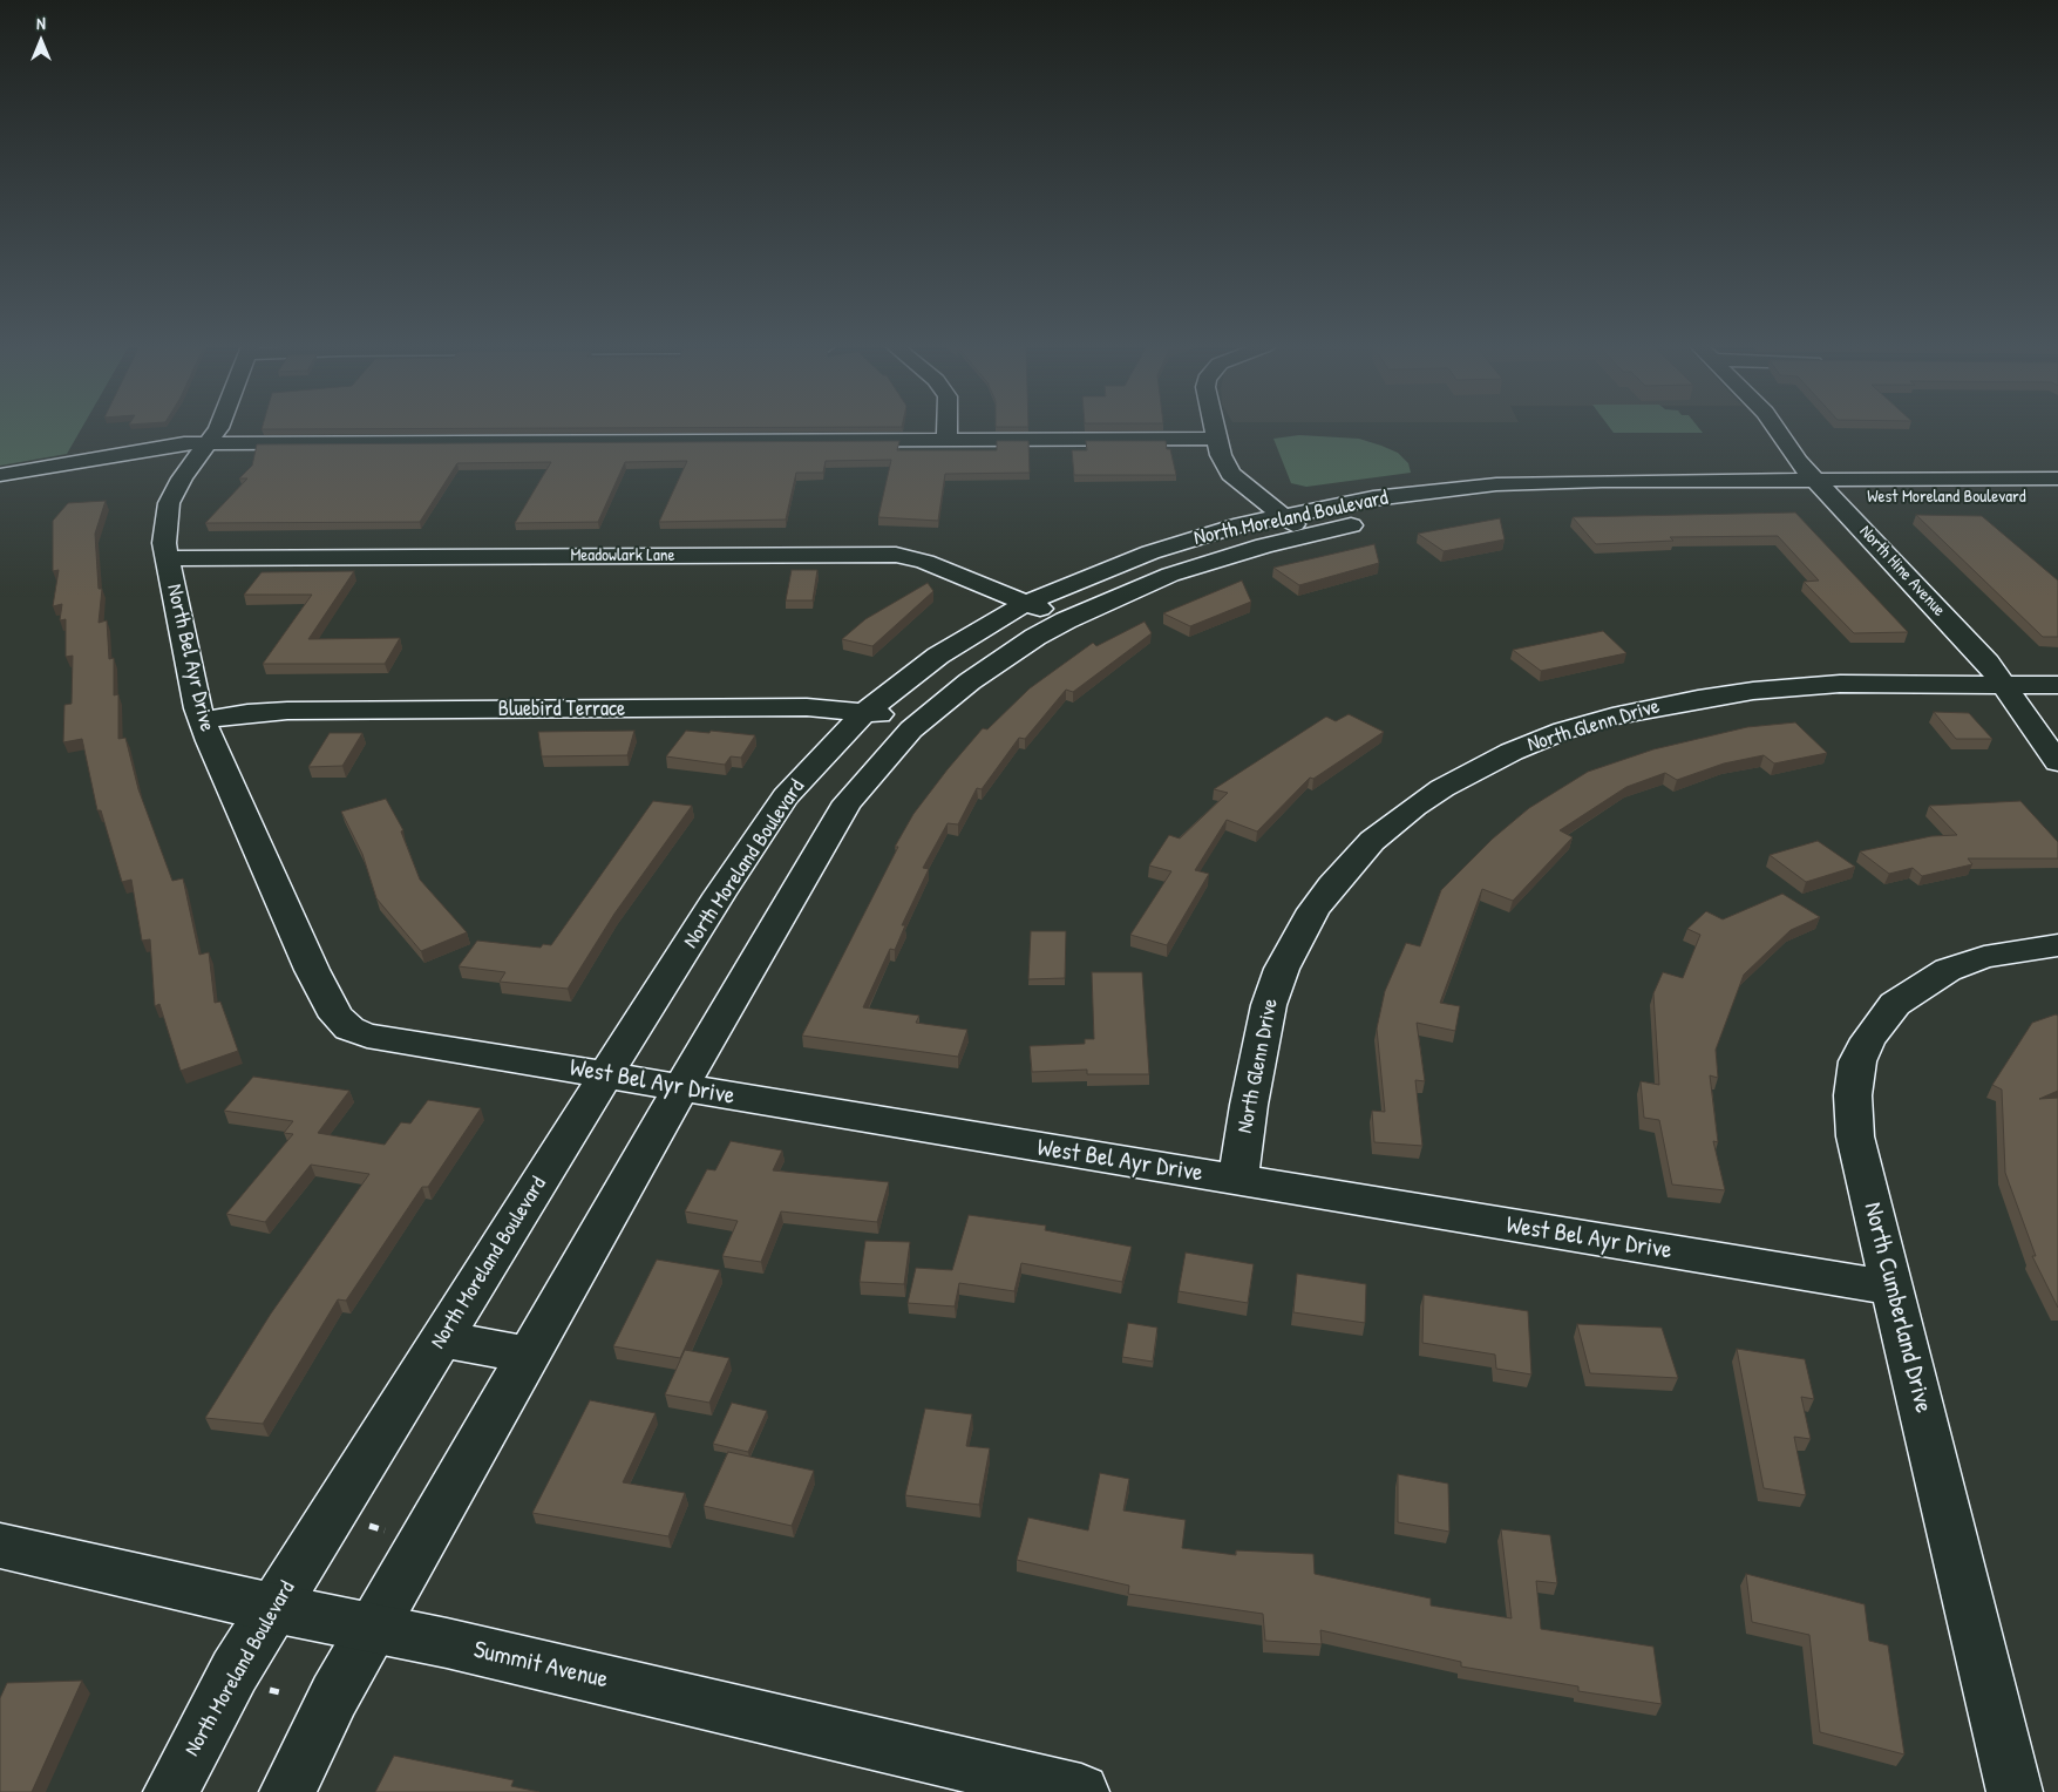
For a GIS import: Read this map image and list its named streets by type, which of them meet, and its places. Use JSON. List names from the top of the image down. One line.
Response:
{"streets":{"street":["West Moreland Boulevard","North Moreland Boulevard","Meadowlark Lane","North Hine Avenue","North Bel Ayr Drive","Bluebird Terrace","North Glenn Drive","West Bel Ayr Drive","North Cumberland Drive","Summit Avenue"]},"crossings":[["West Moreland Boulevard","North Moreland Boulevard"],["West Moreland Boulevard","North Hine Avenue"],["North Moreland Boulevard","Meadowlark Lane"],["North Moreland Boulevard","North Hine Avenue"],["North Moreland Boulevard","Bluebird Terrace"],["North Moreland Boulevard","West Bel Ayr Drive"],["North Moreland Boulevard","Summit Avenue"],["Meadowlark Lane","North Bel Ayr Drive"],["North Hine Avenue","North Glenn Drive"],["North Bel Ayr Drive","Bluebird Terrace"],["North Bel Ayr Drive","West Bel Ayr Drive"],["North Glenn Drive","West Bel Ayr Drive"],["West Bel Ayr Drive","North Cumberland Drive"]],"north":"top"}
